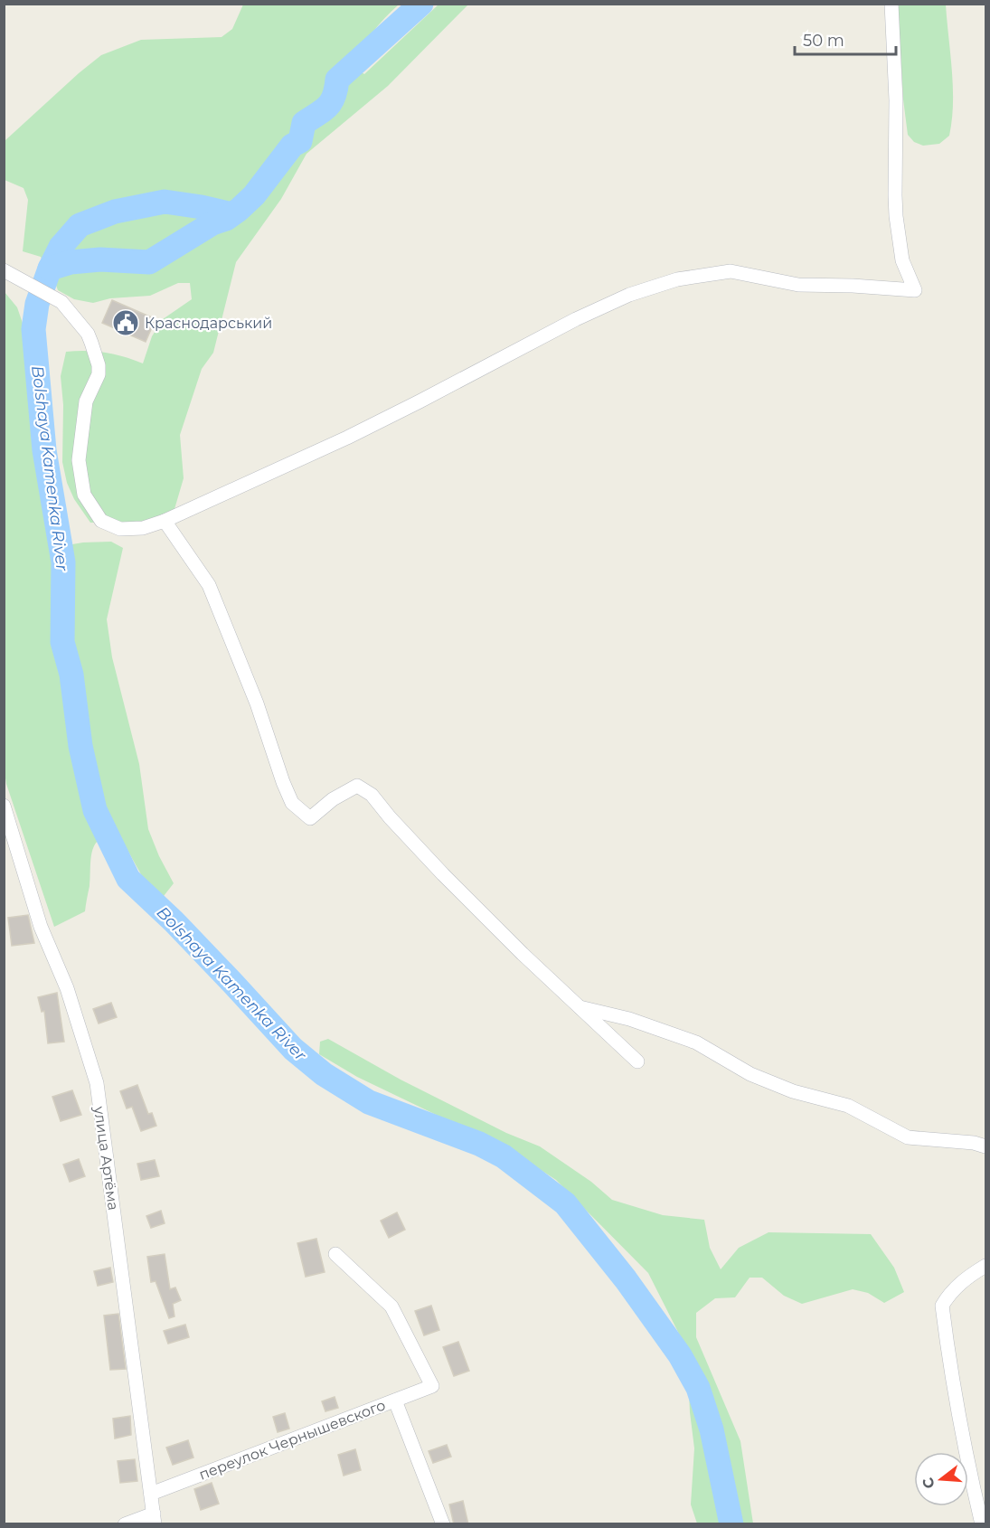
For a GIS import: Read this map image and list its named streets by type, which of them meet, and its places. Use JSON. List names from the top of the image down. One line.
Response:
{"streets":{"street":["улица Артёма","переулок Чернышевского"]},"crossings":[["улица Артёма","переулок Чернышевского"]],"water":["Bolshaya Kamenka River"],"places":{"public building":["Краснодарський"]},"scale_bar":"50 m","north":"left"}
